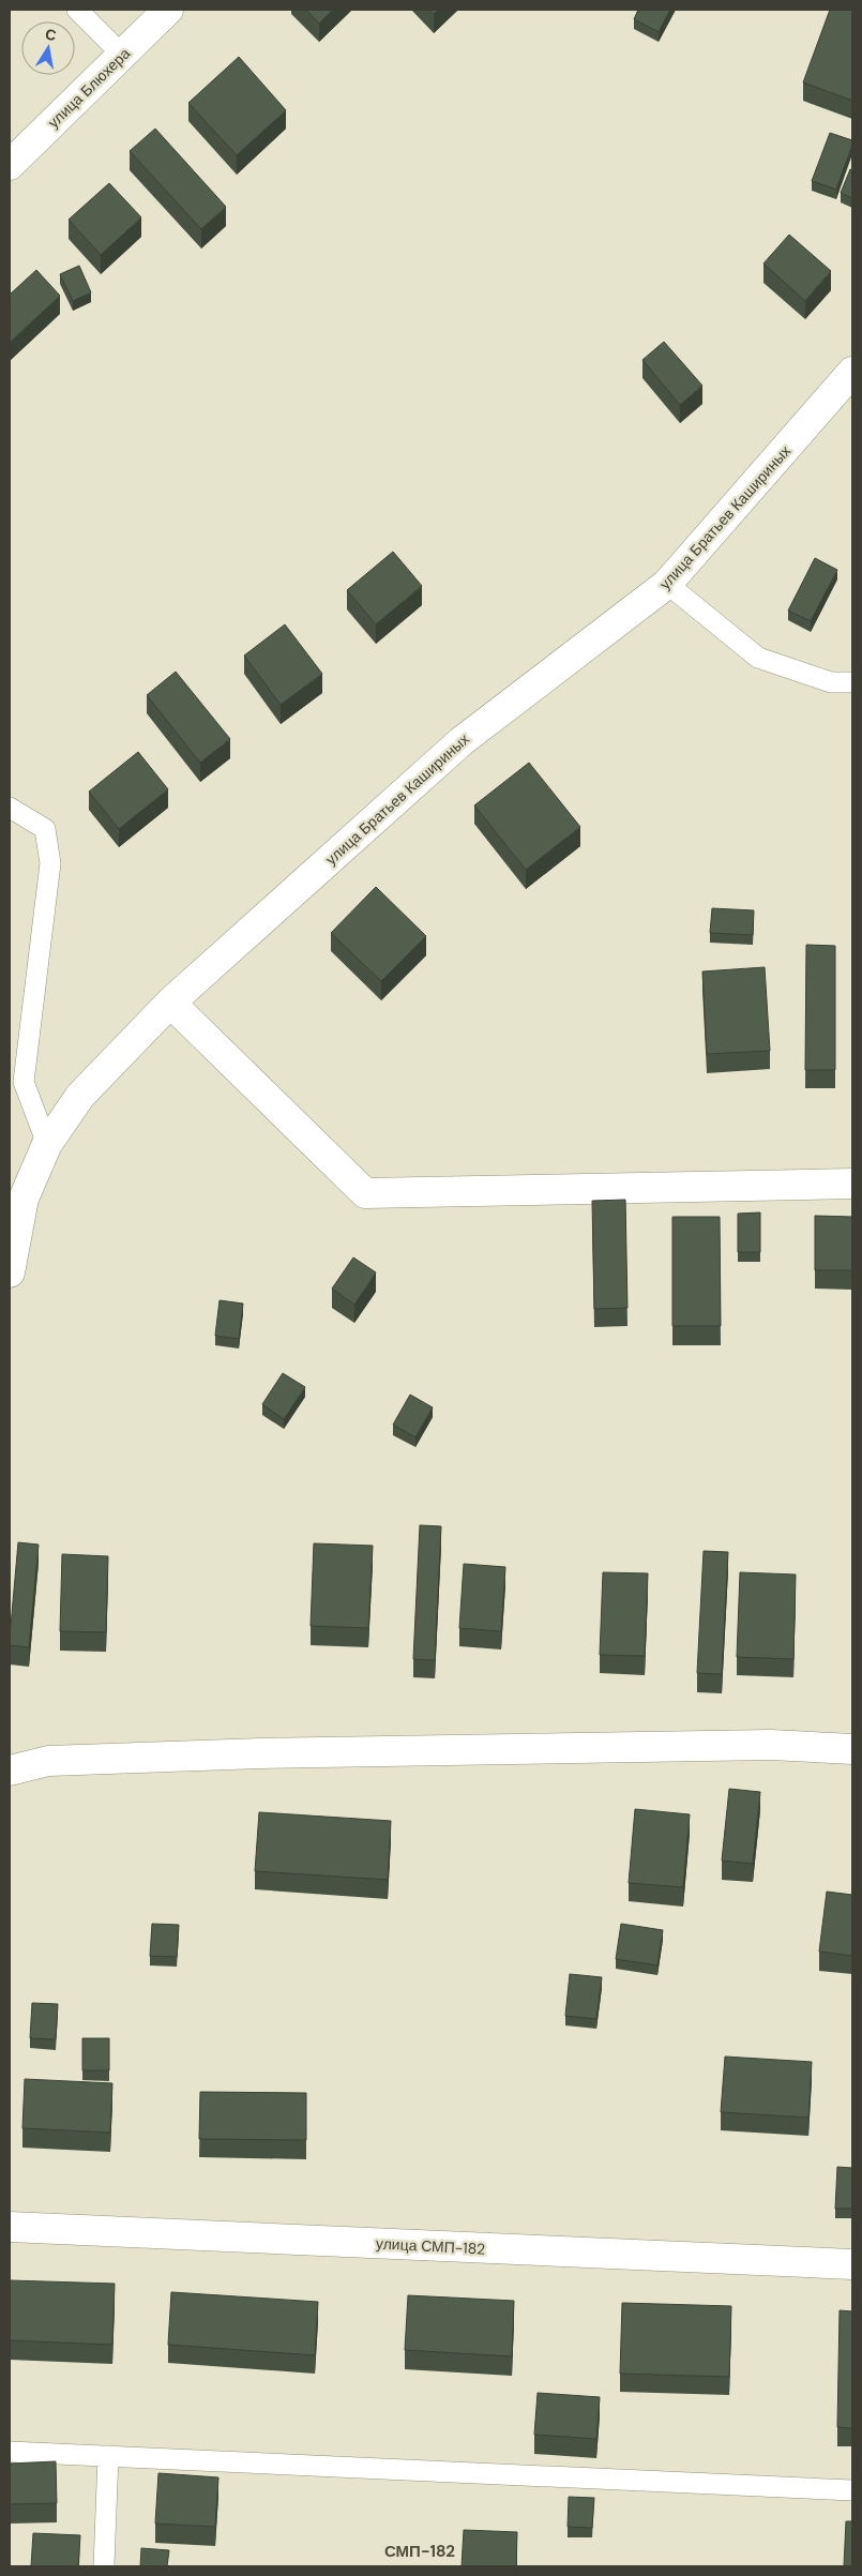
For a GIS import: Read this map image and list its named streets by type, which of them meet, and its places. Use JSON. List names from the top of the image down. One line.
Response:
{"streets":{"street":["улица Блюхера","улица Братьев Кашириных","улица СМП-182"]},"districts":["СМП-182"],"north":"top"}
